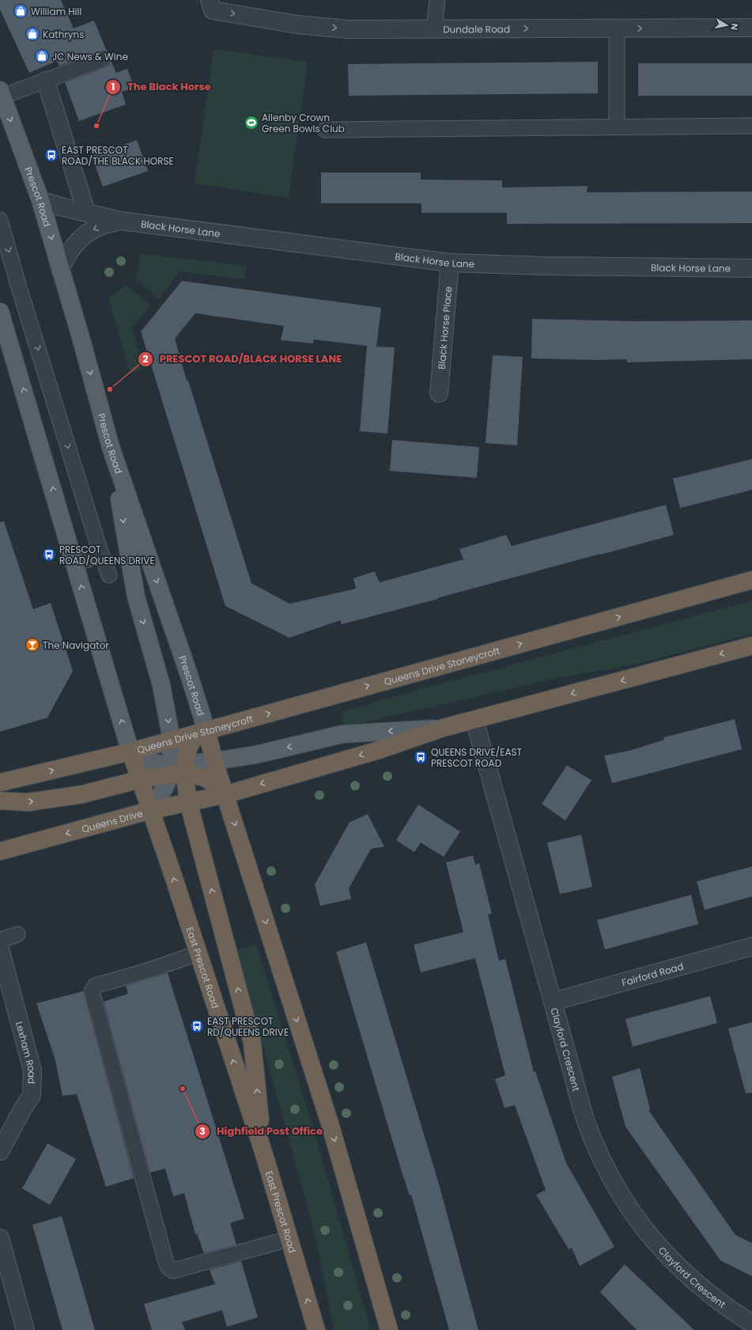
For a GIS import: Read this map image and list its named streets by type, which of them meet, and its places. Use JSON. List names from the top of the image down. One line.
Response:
{"streets":{"highway":["Prescot Road","Queens Drive Stoneycroft","Queens Drive","East Prescot Road"],"street":["Dundale Road","Black Horse Lane","Black Horse Place","Fairford Road","Clayford Crescent","Lexham Road"]},"crossings":[["Prescot Road","Black Horse Lane"],["Prescot Road","Queens Drive Stoneycroft"],["Prescot Road","Queens Drive"],["Black Horse Lane","Black Horse Place"],["Queens Drive Stoneycroft","East Prescot Road"],["Queens Drive","East Prescot Road"],["Fairford Road","Clayford Crescent"]],"one_way":["Dundale Road"],"places":{"shop":["William Hill","Kathryns","JC News & Wine"],"sports":["Allenby Crown Green Bowls Club"],"other":["The Black Horse","PRESCOT ROAD/BLACK HORSE LANE","Highfield Post Office"],"bus stop":["EAST PRESCOT ROAD/THE BLACK HORSE","PRESCOT ROAD/QUEENS DRIVE","QUEENS DRIVE/EAST PRESCOT ROAD","EAST PRESCOT RD/QUEENS DRIVE"],"bar":["The Navigator"]},"north":"right"}
